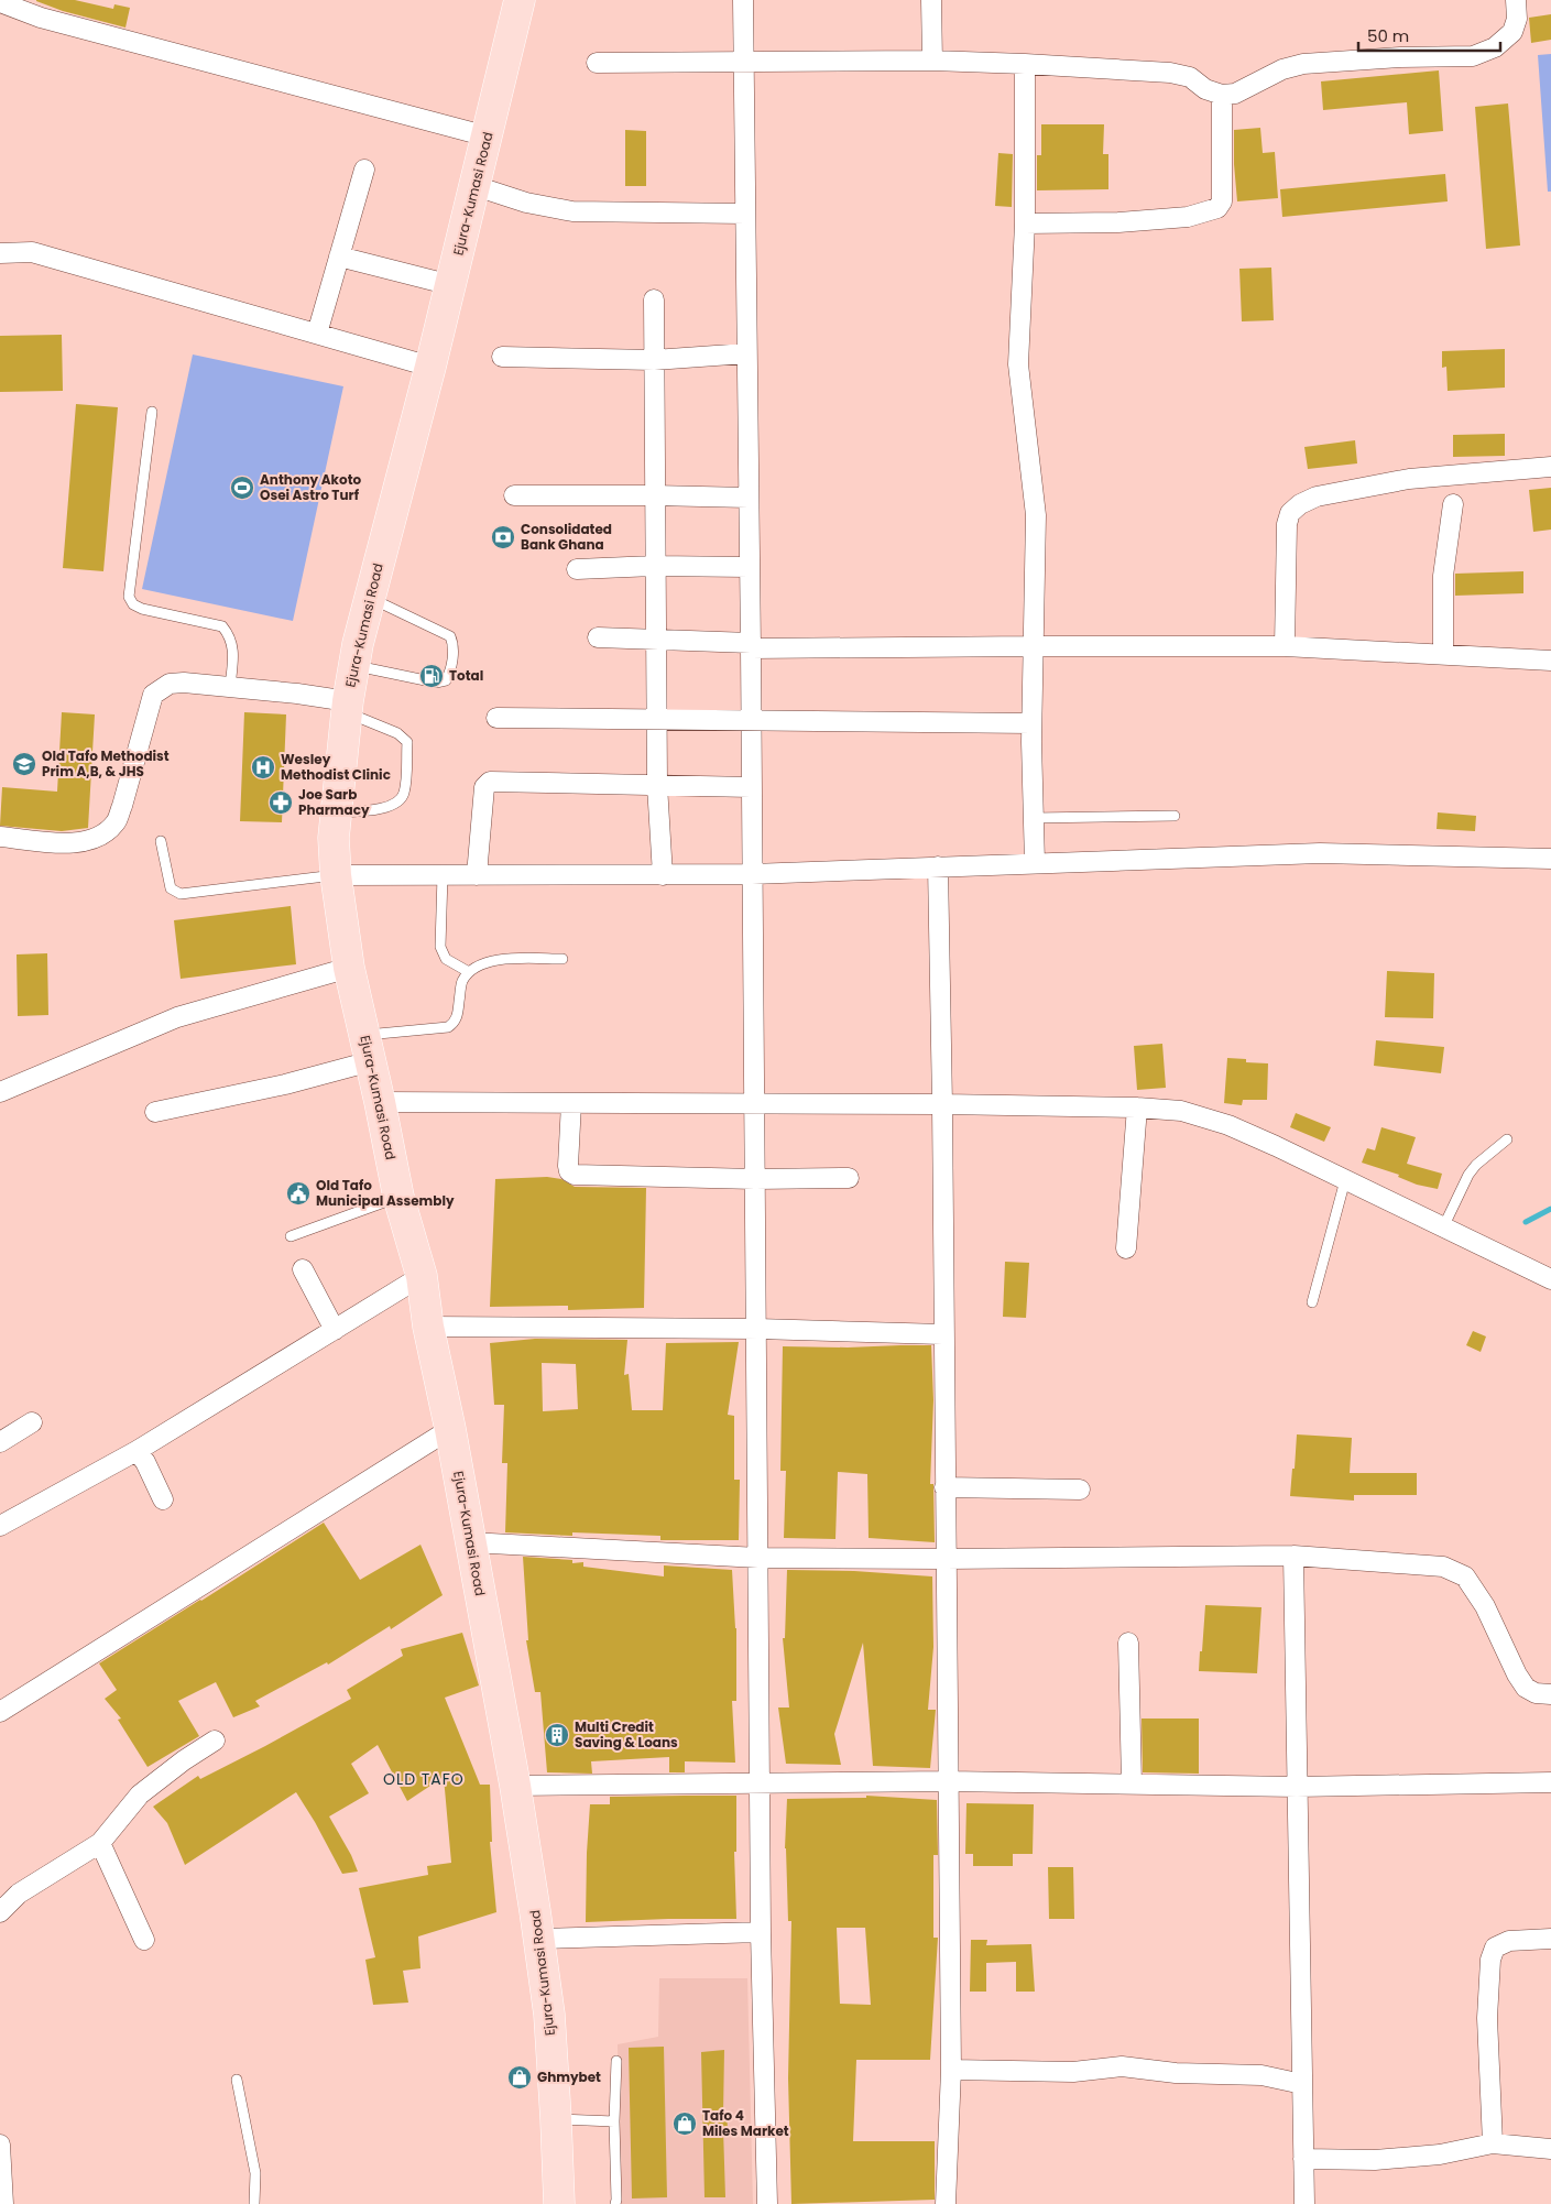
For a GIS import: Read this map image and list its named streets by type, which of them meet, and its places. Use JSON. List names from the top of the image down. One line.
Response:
{"streets":{"main road":["Ejura-Kumasi Road"]},"districts":["OLD TAFO"],"places":{"sports":["Anthony Akoto Osei Astro Turf"],"bank":["Consolidated Bank Ghana"],"fuel station":["Total"],"school or university":["Old Tafo Methodist Prim A,B, & JHS"],"hospital":["Wesley Methodist Clinic"],"pharmacy":["Joe Sarb Pharmacy"],"public building":["Old Tafo Municipal Assembly"],"building":["Multi Credit Saving & Loans"],"shop":["Ghmybet","Tafo 4 Miles Market"]},"scale_bar":"50 m"}
